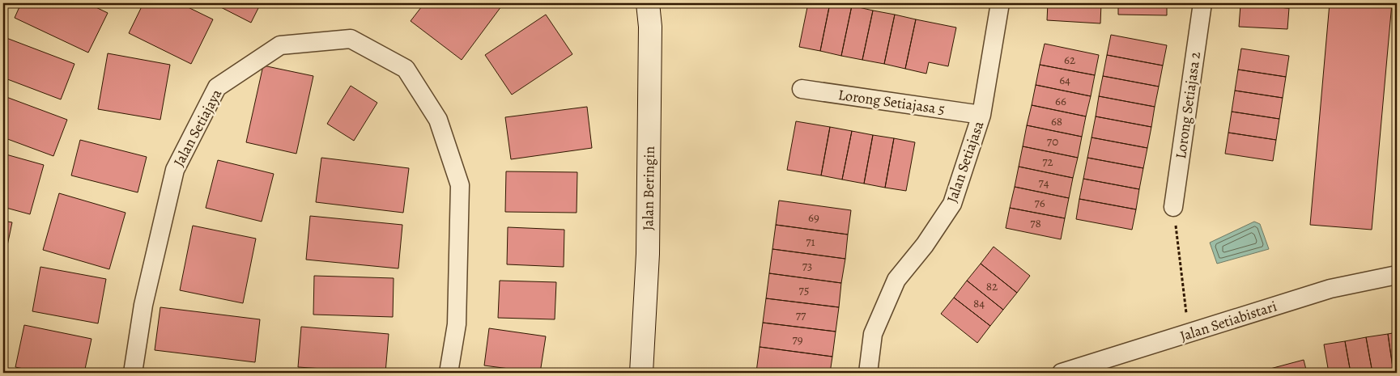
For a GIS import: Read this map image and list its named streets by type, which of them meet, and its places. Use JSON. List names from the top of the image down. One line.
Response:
{"streets":{"street":["Lorong Setiajasa 5","Lorong Setiajasa 2","Jalan Setiajaya","Jalan Setiajasa","Jalan Beringin","Jalan Setiabistari"]},"crossings":[["Lorong Setiajasa 5","Jalan Setiajasa"]],"house_numbers":["62","64","66","68","70","72","74","76","69","78","71","73","82","75","84","77","79"]}
